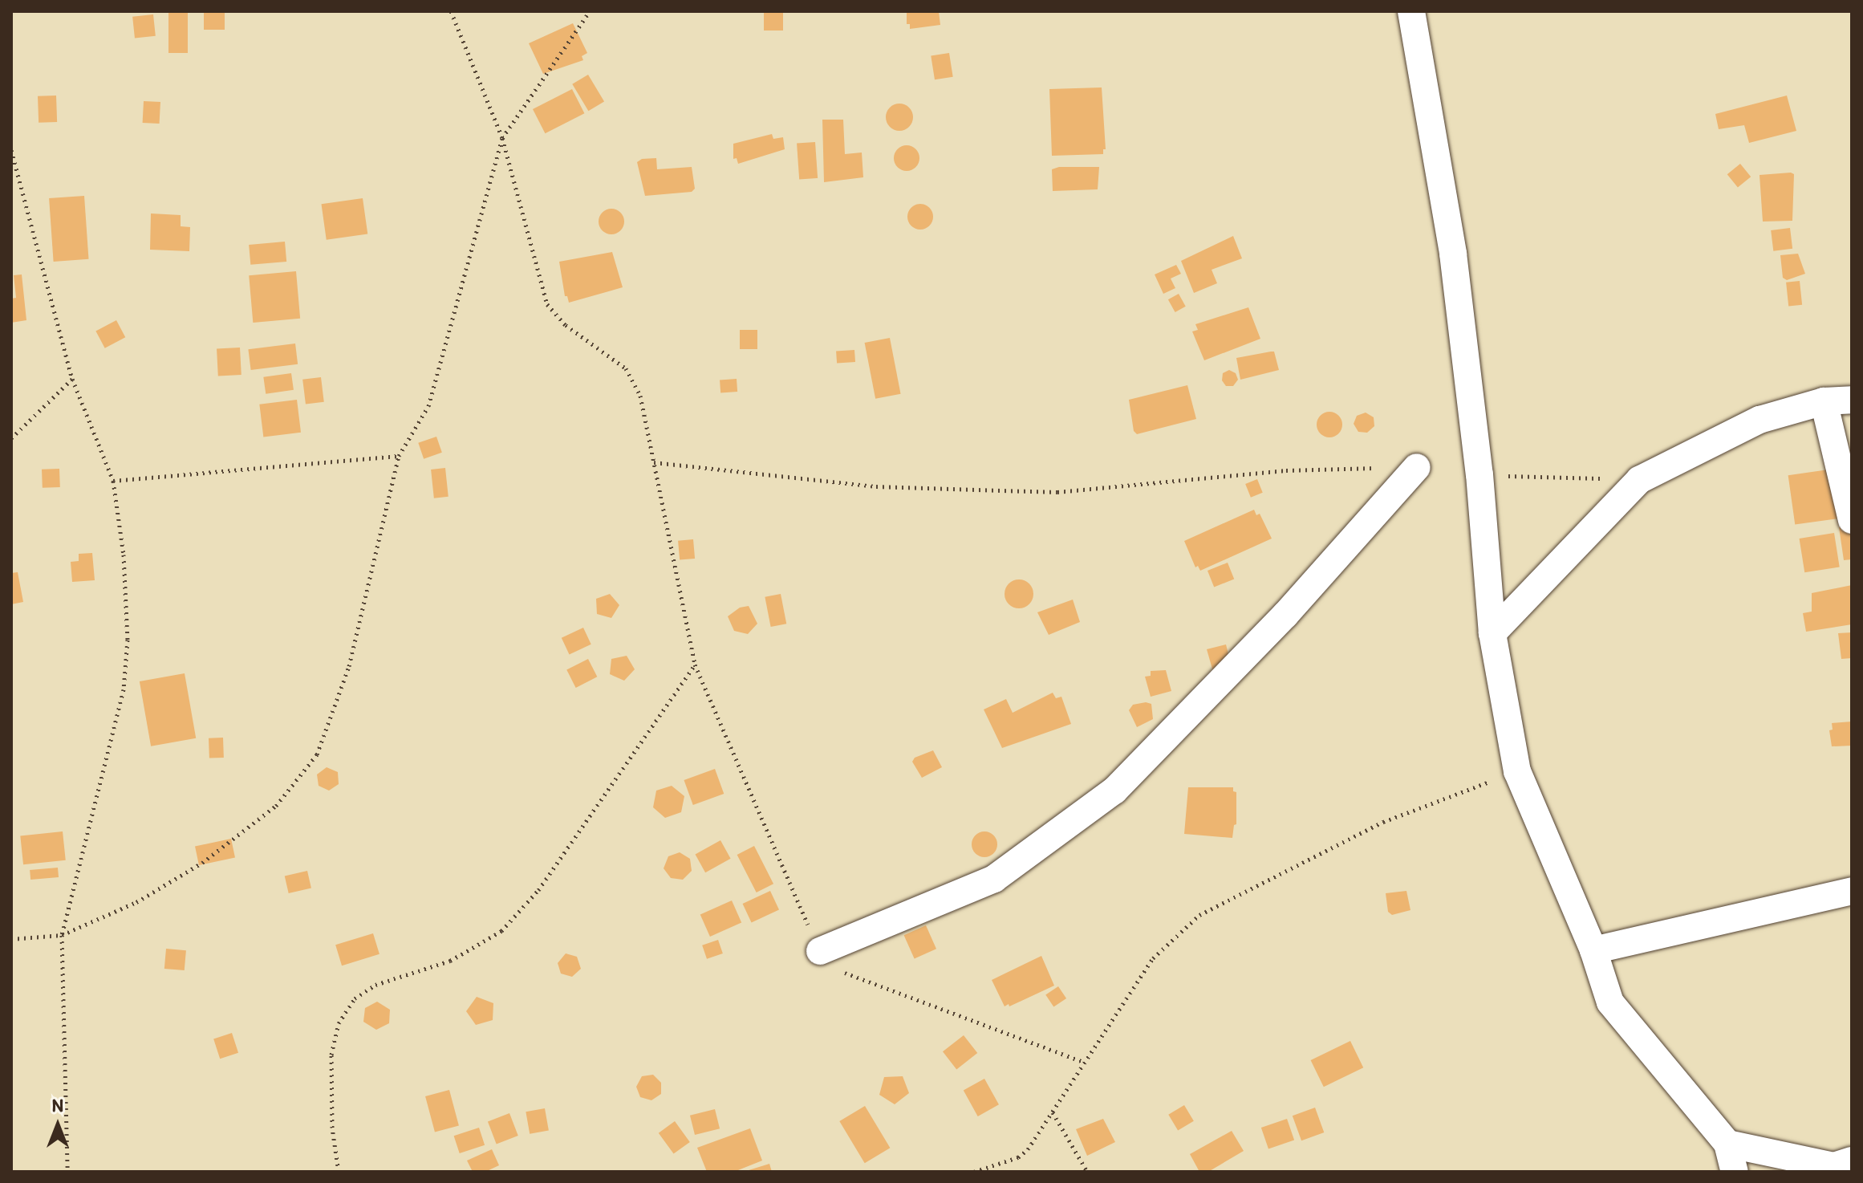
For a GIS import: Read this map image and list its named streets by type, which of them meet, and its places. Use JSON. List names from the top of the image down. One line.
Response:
{"north":"top"}
